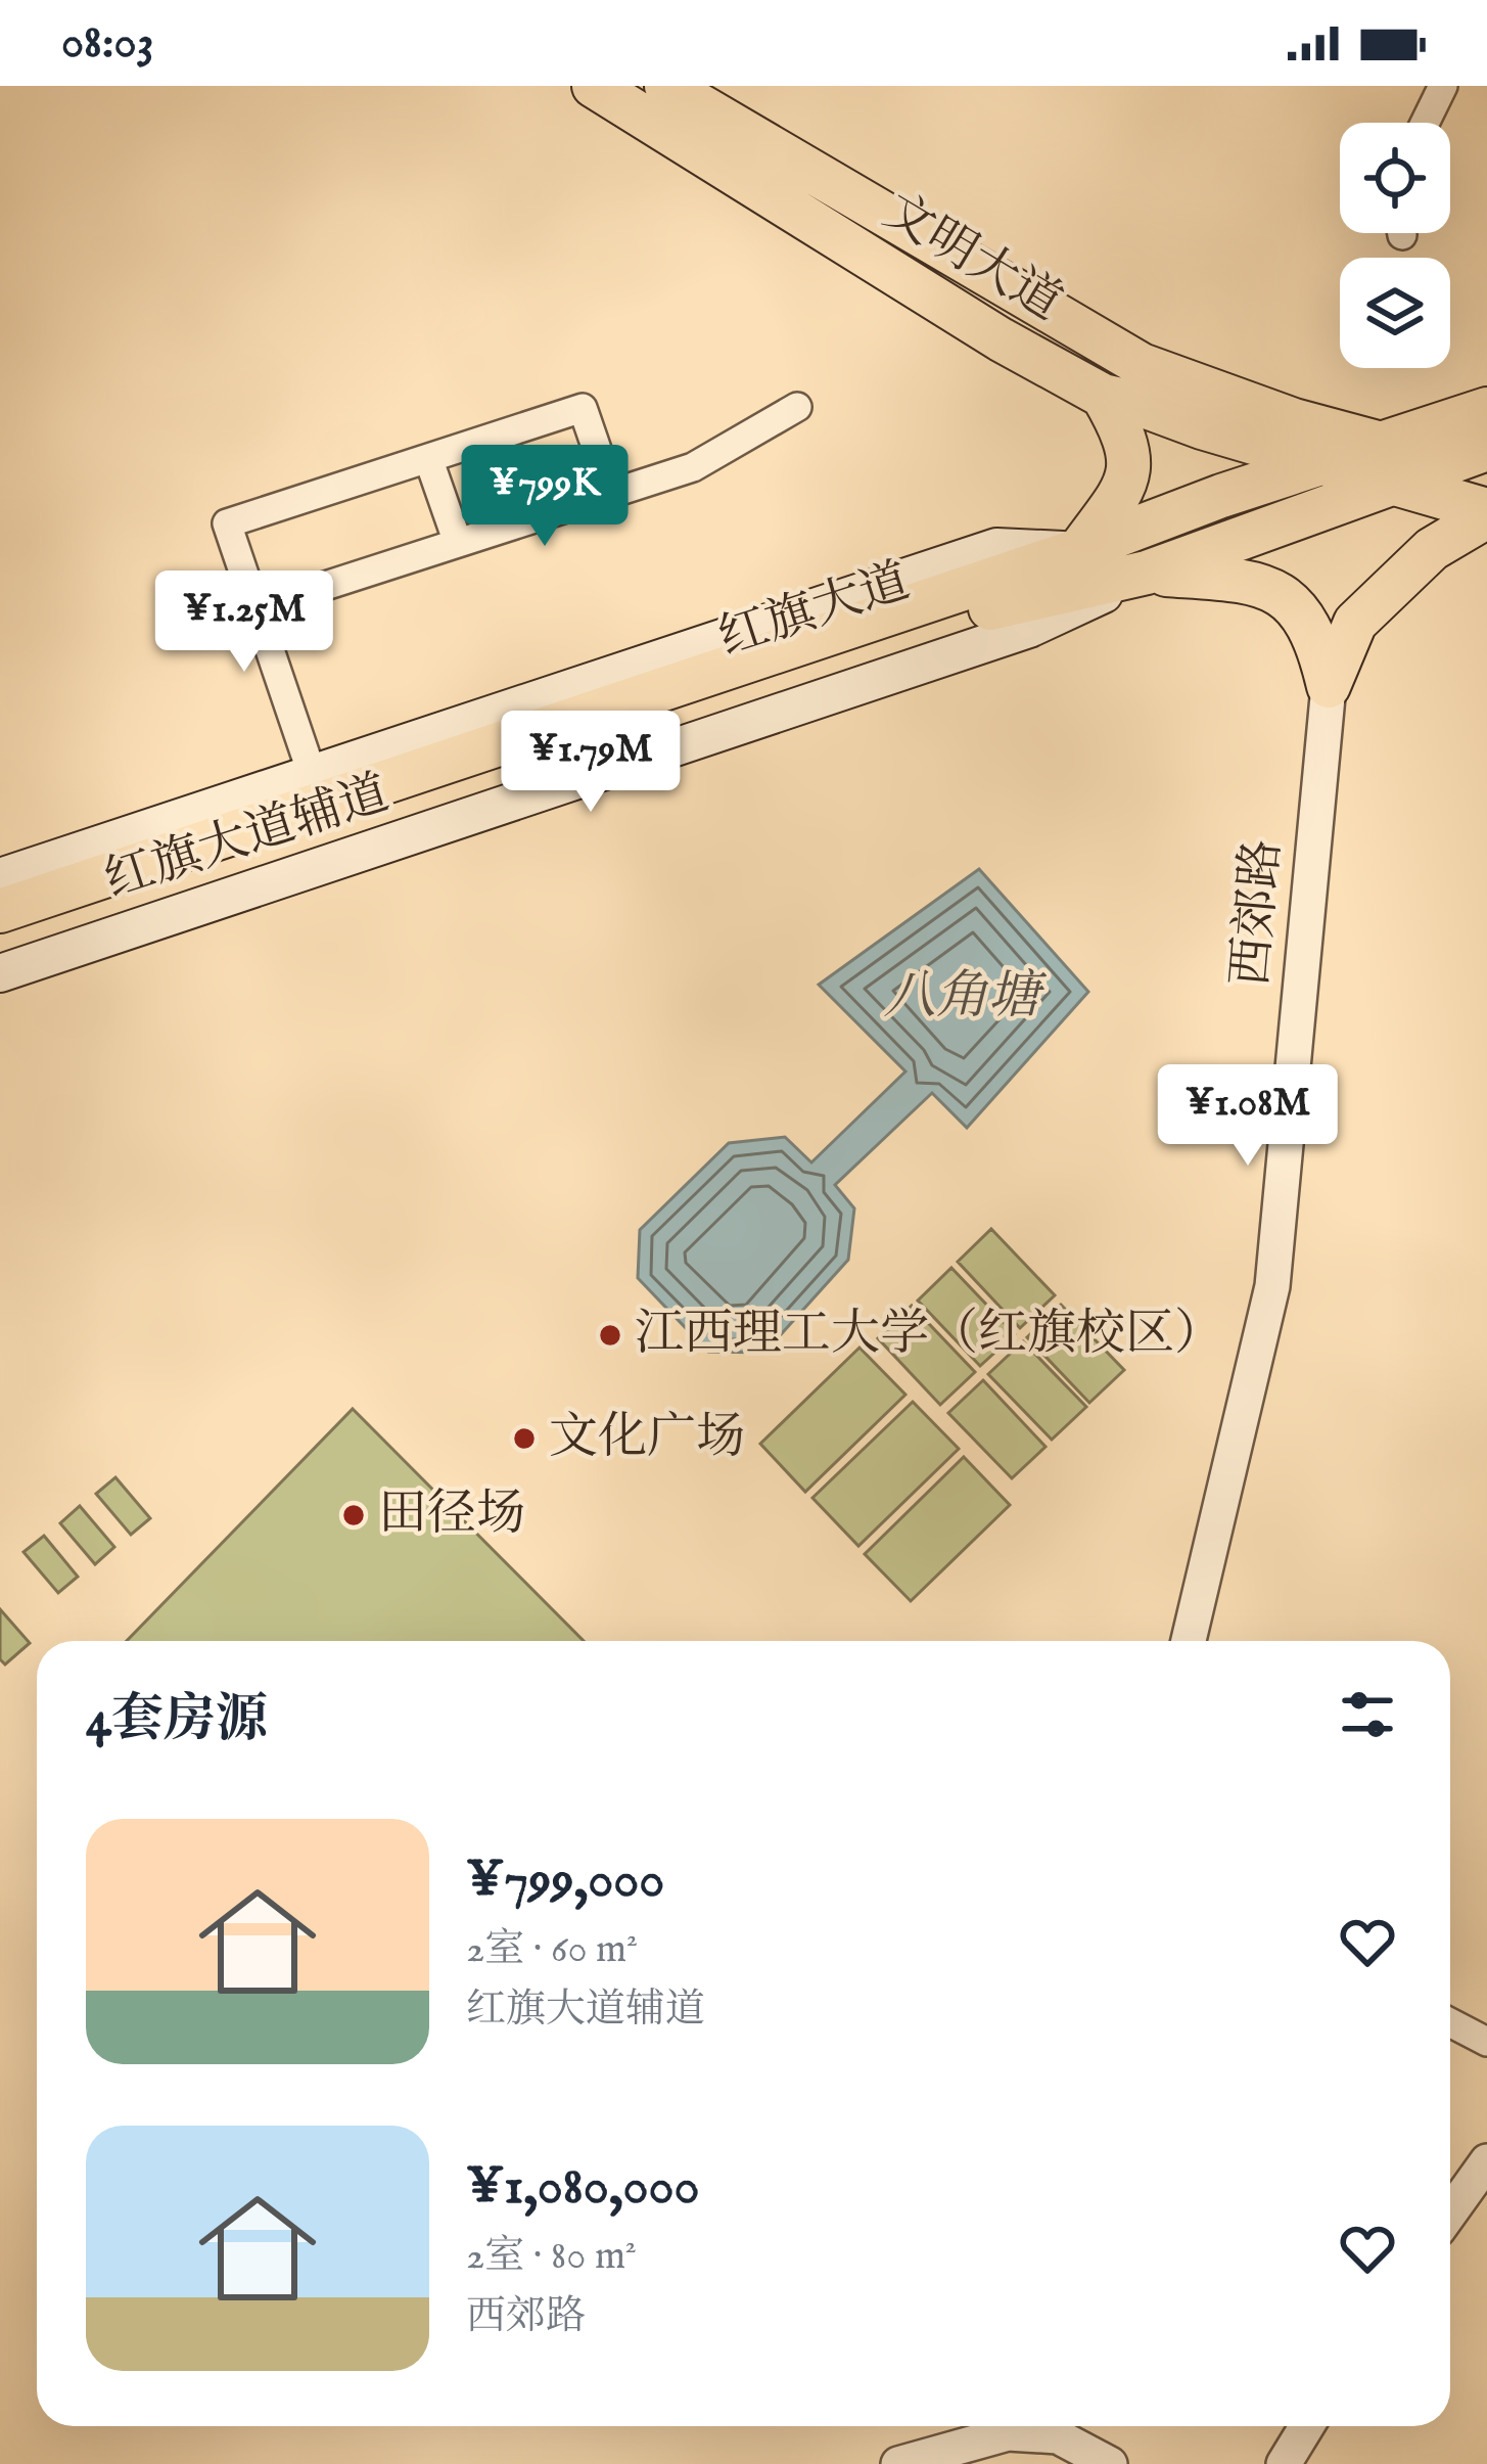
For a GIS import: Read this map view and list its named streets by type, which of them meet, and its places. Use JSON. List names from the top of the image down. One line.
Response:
{"streets":{"main road":["文明大道","红旗大道","红旗大道辅道"],"street":["西郊路"]},"crossings":[["文明大道","红旗大道"],["红旗大道","红旗大道辅道"]],"water":["八角塘"],"places":["江西理工大学（红旗校区）","文化广场","田径场"],"page":{"status":"08:03","price":["¥799K","¥1.25M","¥1.79M","¥1.08M"],"heading":"4套房源","list":[{"name":"¥799,000","note":"2室 · 60 m² · 红旗大道辅道"},{"name":"¥1,080,000","note":"2室 · 80 m² · 西郊路"}]}}
